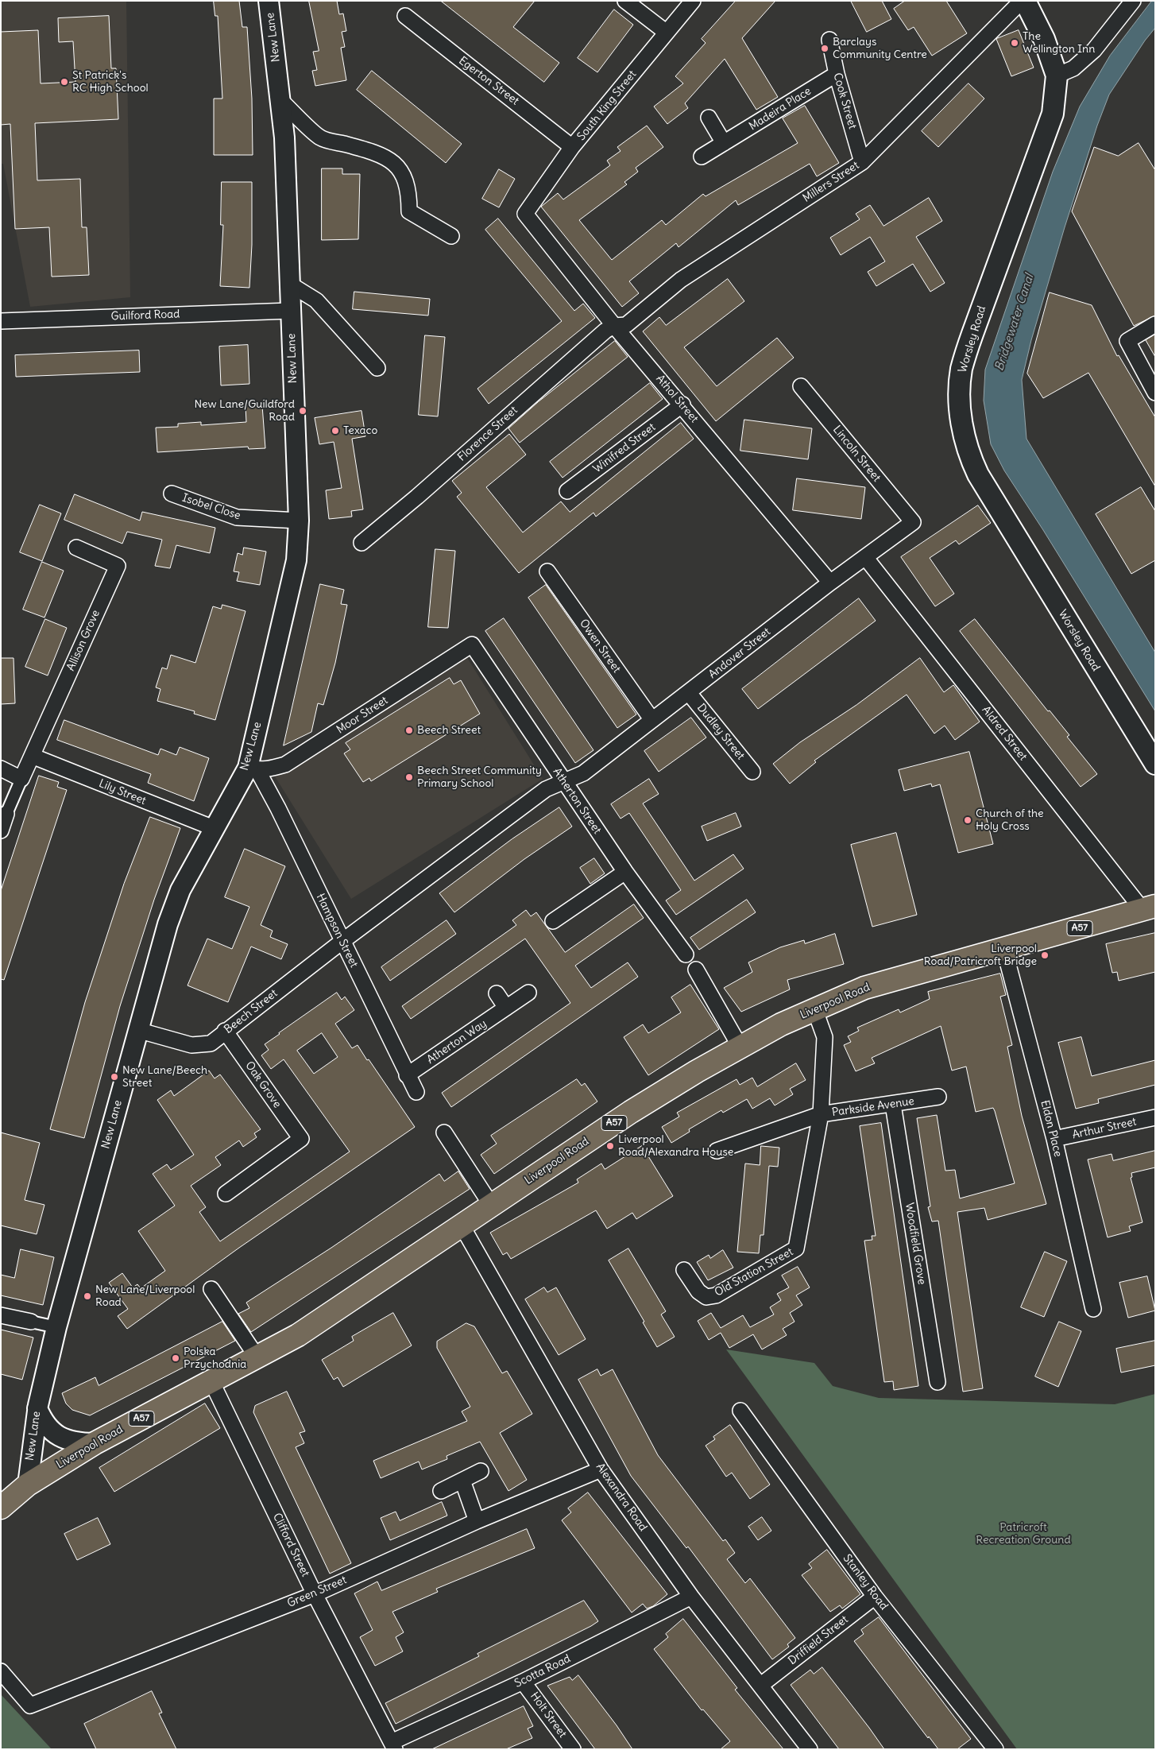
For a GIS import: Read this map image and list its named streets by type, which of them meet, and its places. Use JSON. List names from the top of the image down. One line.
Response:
{"streets":{"main road":["Worsley Road","A57","Liverpool Road"],"street":["New Lane","Egerton Street","Cook Street","South King Street","Madeira Place","Millers Street","Guilford Road","Athol Street","Florence Street","Winifred Street","Lincoln Street","Isobel Close","Allison Grove","Owen Street","Andover Street","Moor Street","Dudley Street","Aldred Street","Lily Street","Atherton Street","Hampson Street","Beech Street","Atherton Way","Oak Grove","Parkside Avenue","Eldon Place","Arthur Street","Woodfield Grove","Old Station Street","Alexandra Road","Clifford Street","Stanley Road","Green Street","Driffield Street","Scotta Road","Holt Street"]},"crossings":[["New Lane","Guilford Road"],["New Lane","Isobel Close"],["New Lane","Moor Street"],["New Lane","Lily Street"],["New Lane","Hampson Street"],["New Lane","Liverpool Road"],["New Lane","Beech Street"],["Egerton Street","South King Street"],["Cook Street","Madeira Place"],["Cook Street","Millers Street"],["South King Street","Athol Street"],["Millers Street","Athol Street"],["Millers Street","Florence Street"],["Athol Street","Florence Street"],["Athol Street","Winifred Street"],["Athol Street","Andover Street"],["Lincoln Street","Andover Street"],["Allison Grove","Lily Street"],["Owen Street","Andover Street"],["Andover Street","Dudley Street"],["Andover Street","Aldred Street"],["Andover Street","Atherton Street"],["Andover Street","Beech Street"],["Moor Street","Atherton Street"],["Moor Street","Hampson Street"],["Aldred Street","Liverpool Road"],["Atherton Street","Beech Street"],["Hampson Street","Beech Street"],["Hampson Street","Atherton Way"],["Liverpool Road","Parkside Avenue"],["Liverpool Road","Eldon Place"],["Liverpool Road","Alexandra Road"],["Liverpool Road","Clifford Street"],["Beech Street","Oak Grove"],["Parkside Avenue","Woodfield Grove"],["Parkside Avenue","Old Station Street"],["Eldon Place","Arthur Street"],["Alexandra Road","Green Street"],["Alexandra Road","Driffield Street"],["Alexandra Road","Scotta Road"],["Clifford Street","Green Street"],["Clifford Street","Scotta Road"],["Stanley Road","Driffield Street"],["Scotta Road","Holt Street"]],"water":["Bridgewater Canal"],"parks":["Patricroft Recreation Ground"],"places":["The Wellington Inn","Barclays Community Centre","St Patrick's RC High School","New Lane/Guildford Road","Texaco","Beech Street","Beech Street Community Primary School","Church of the Holy Cross","Liverpool Road/Patricroft Bridge","New Lane/Beech Street","Liverpool Road/Alexandra House","New Lane/Liverpool Road","Polska Przychodnia"]}
